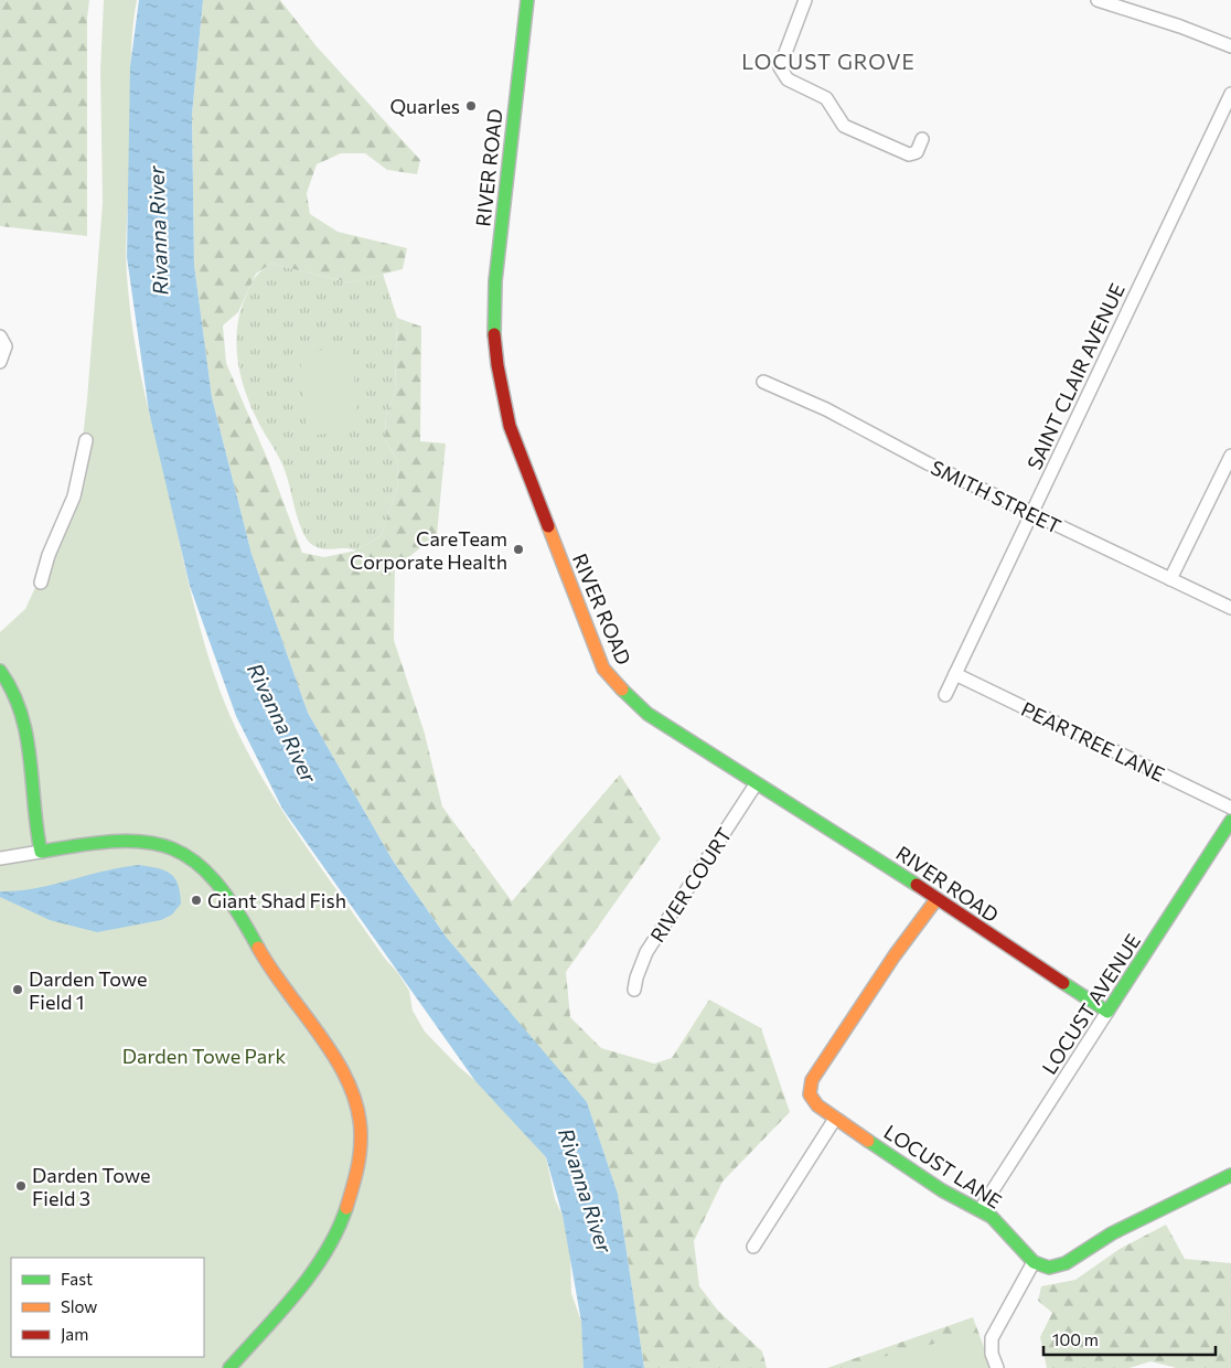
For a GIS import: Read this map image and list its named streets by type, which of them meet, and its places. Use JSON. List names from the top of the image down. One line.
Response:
{"streets":{"street":["RIVER ROAD","SAINT CLAIR AVENUE","SMITH STREET","PEARTREE LANE","RIVER COURT","LOCUST AVENUE","LOCUST LANE"]},"crossings":[["RIVER ROAD","RIVER COURT"],["RIVER ROAD","LOCUST AVENUE"],["RIVER ROAD","LOCUST LANE"],["SAINT CLAIR AVENUE","SMITH STREET"],["SAINT CLAIR AVENUE","PEARTREE LANE"],["LOCUST AVENUE","LOCUST LANE"]],"districts":["LOCUST GROVE"],"water":["Rivanna River"],"parks":["Darden Towe Park"],"places":["Quarles","CareTeam Corporate Health","Giant Shad Fish","Darden Towe Field 1","Darden Towe Field 3"],"legend":["Fast","Slow","Jam"],"scale_bar":"100 m"}
